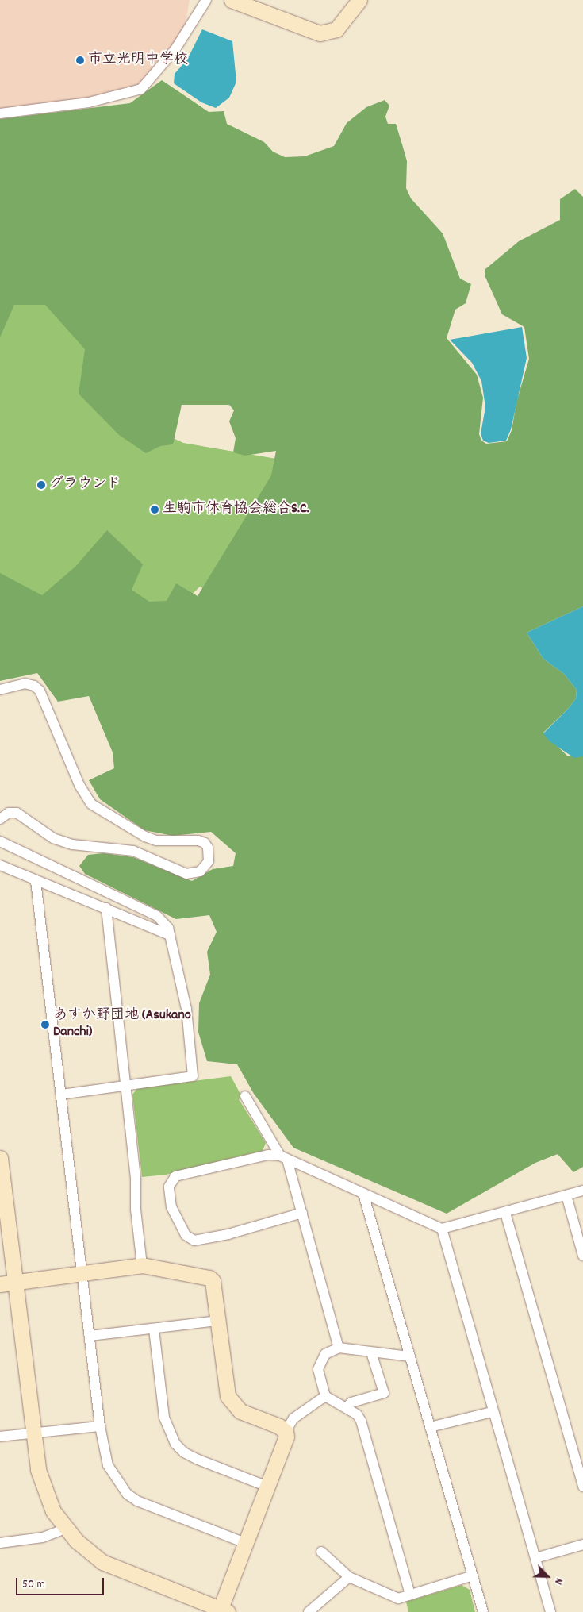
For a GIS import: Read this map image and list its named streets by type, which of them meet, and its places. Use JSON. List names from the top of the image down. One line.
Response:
{"places":["市立光明中学校","グラウンド","生駒市体育協会総合S.C.","あすか野団地 (Asukano Danchi)"],"scale_bar":"50 m","north":"bottom right"}
